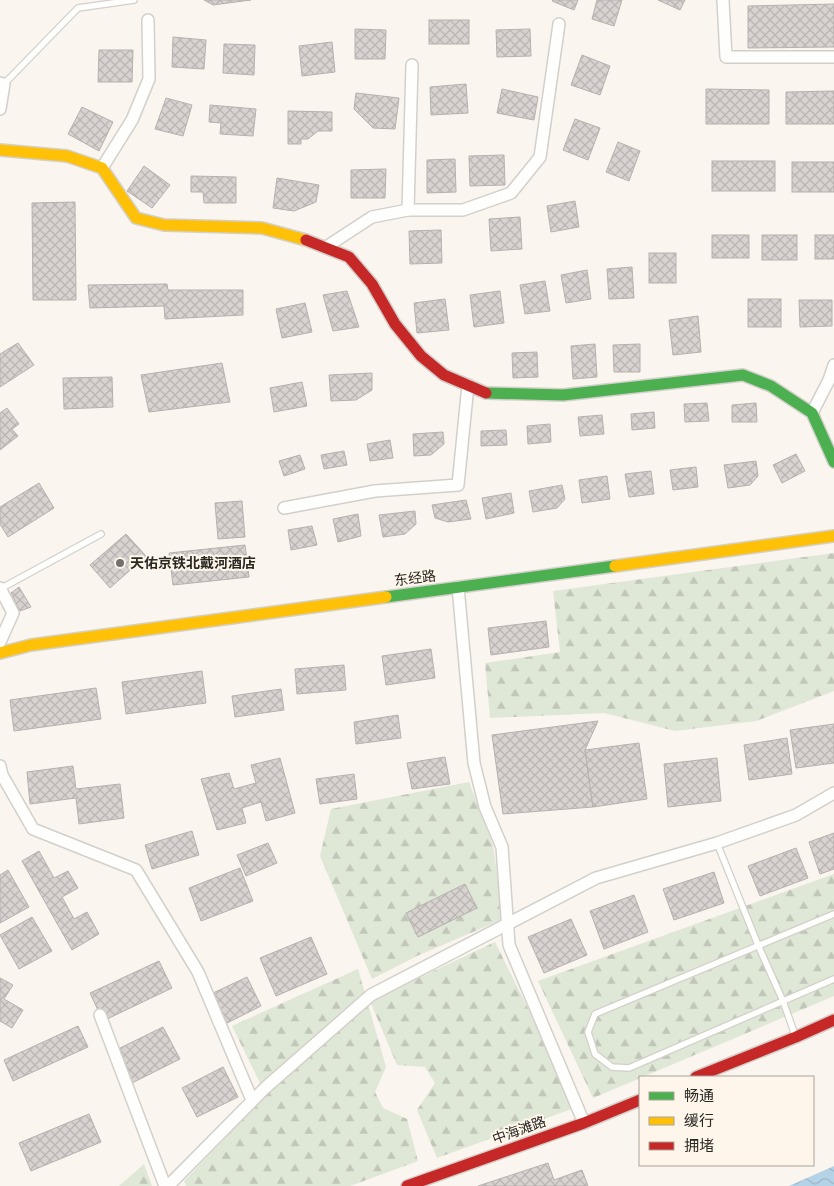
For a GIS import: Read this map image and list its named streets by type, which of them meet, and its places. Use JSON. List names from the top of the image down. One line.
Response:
{"streets":{"main road":["东经路","中海滩路"]},"places":["天佑京铁北戴河酒店"],"legend":["畅通","缓行","拥堵"]}
